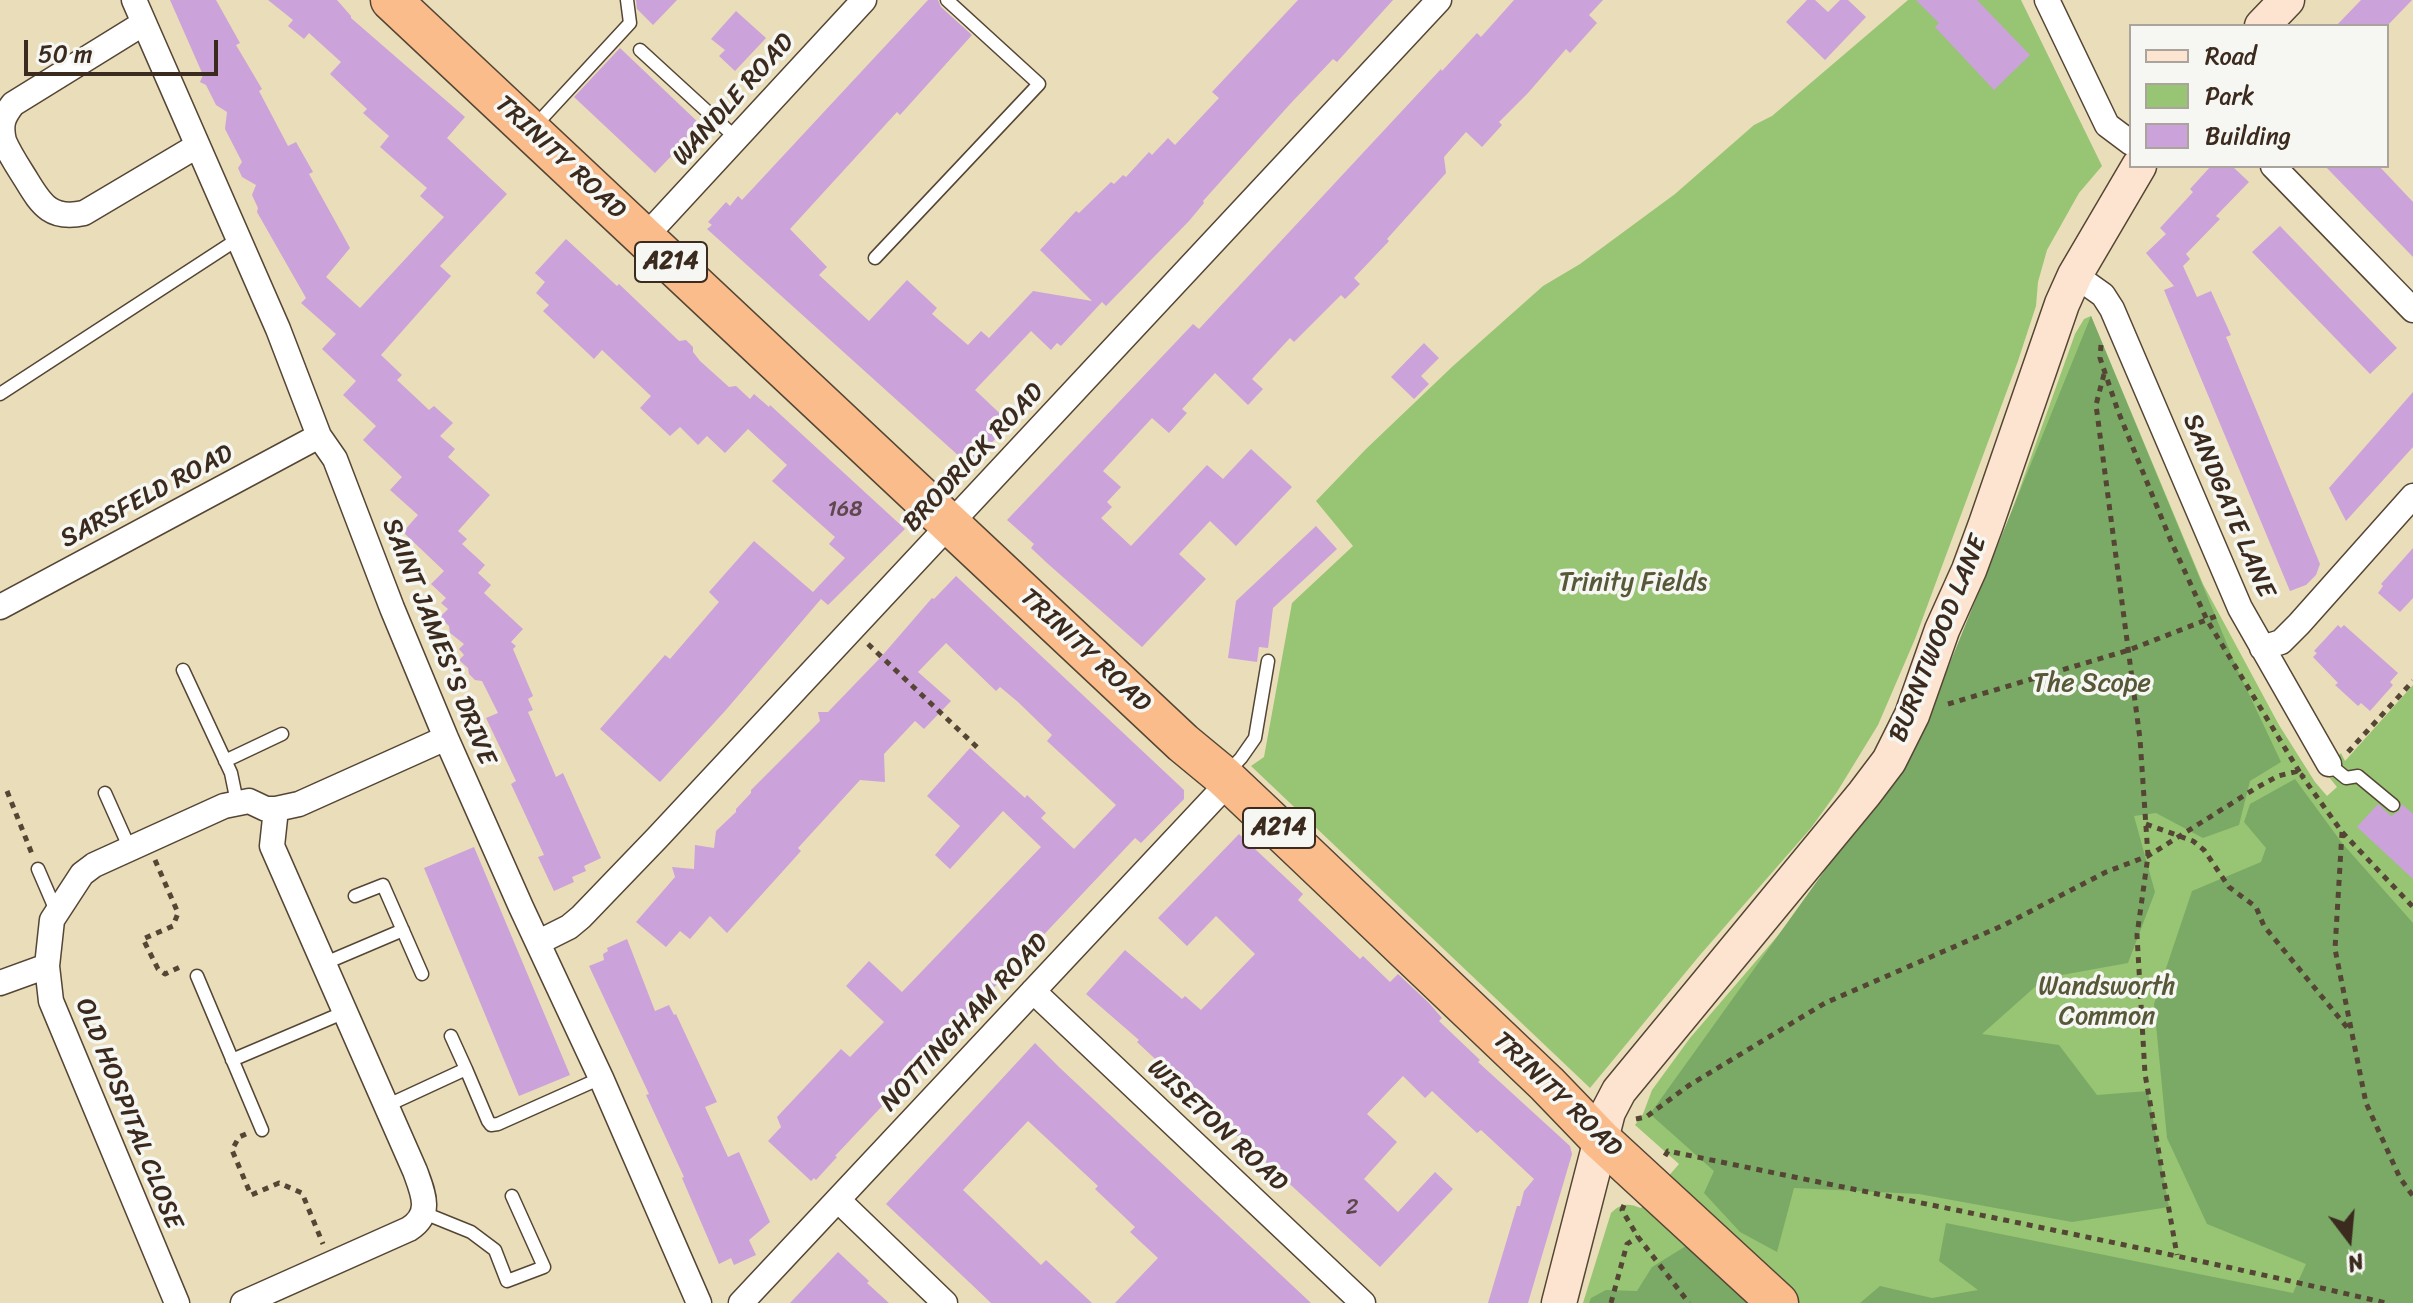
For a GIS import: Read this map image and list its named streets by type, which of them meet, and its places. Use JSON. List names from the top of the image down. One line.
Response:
{"streets":{"highway":["TRINITY ROAD","A214"],"main road":["BURNTWOOD LANE"],"street":["WANDLE ROAD","BRODRICK ROAD","SARSFELD ROAD","SANDGATE LANE","SAINT JAMES'S DRIVE","NOTTINGHAM ROAD","OLD HOSPITAL CLOSE","WISETON ROAD"]},"crossings":[["WANDLE ROAD","TRINITY ROAD"],["TRINITY ROAD","BRODRICK ROAD"],["TRINITY ROAD","BURNTWOOD LANE"],["TRINITY ROAD","NOTTINGHAM ROAD"],["BRODRICK ROAD","SAINT JAMES'S DRIVE"],["SARSFELD ROAD","SAINT JAMES'S DRIVE"],["SANDGATE LANE","BURNTWOOD LANE"],["NOTTINGHAM ROAD","WISETON ROAD"]],"parks":["Trinity Fields","The Scope","Wandsworth Common"],"house_numbers":["168","2"],"legend":["Road","Park","Building"],"scale_bar":"50 m","north":"bottom"}
